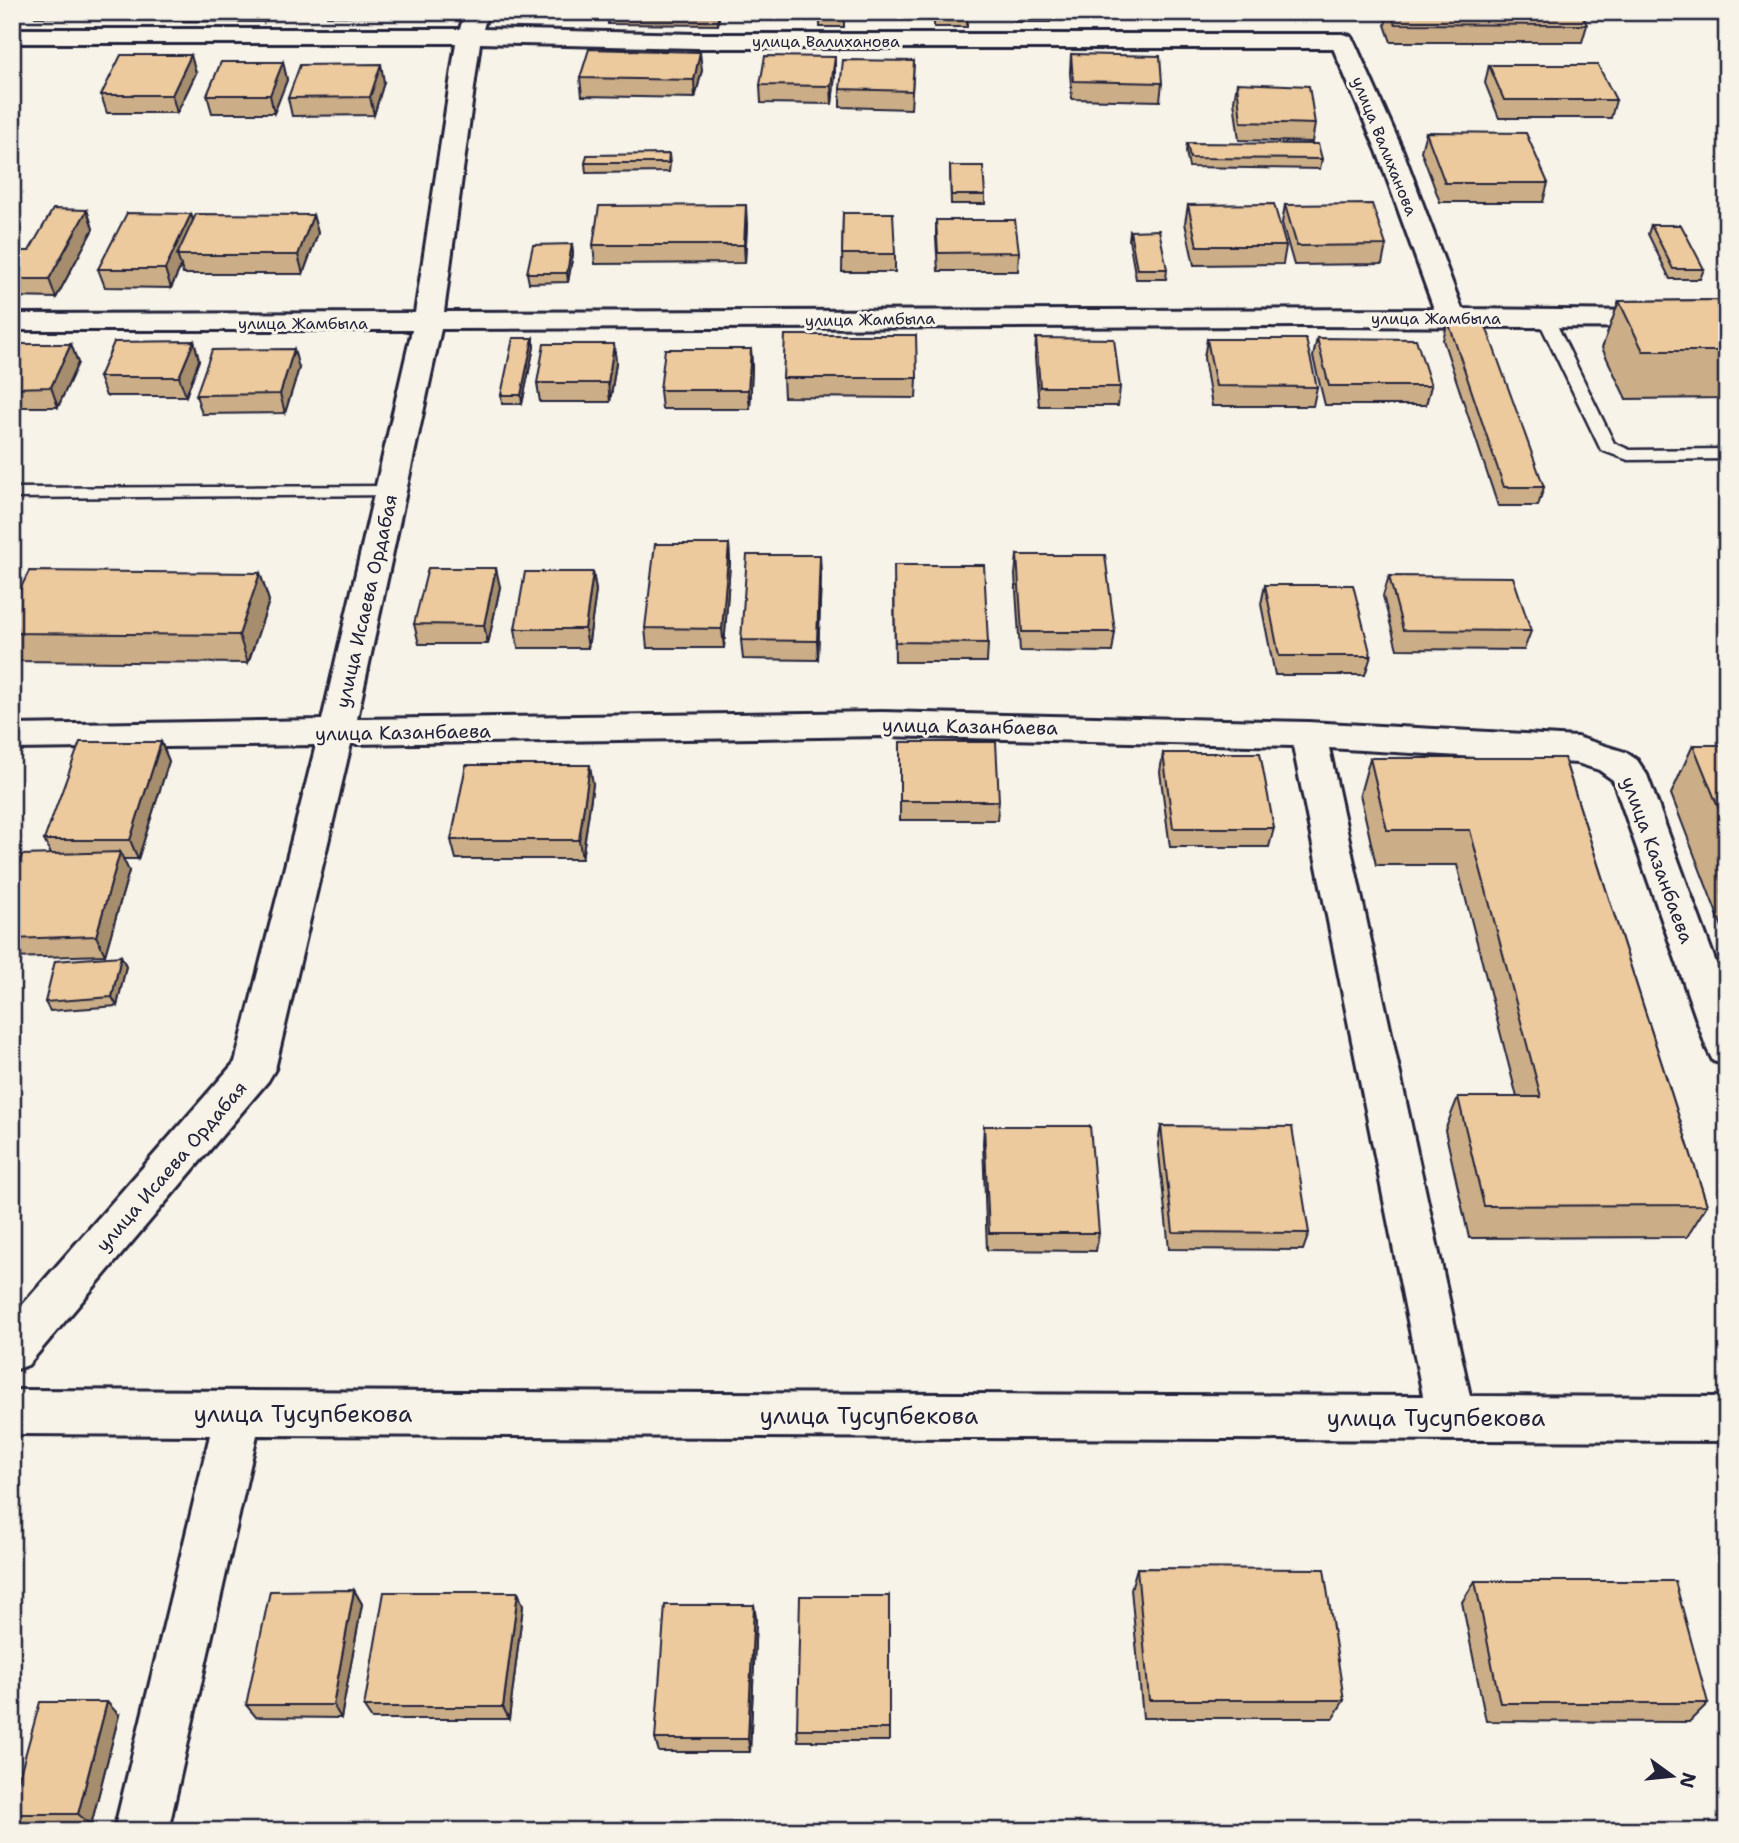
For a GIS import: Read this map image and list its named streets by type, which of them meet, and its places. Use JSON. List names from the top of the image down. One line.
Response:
{"streets":{"street":["улица Валиханова","улица Жамбыла","улица Исаева Ордабая","улица Казанбаева","улица Тусупбекова"]},"crossings":[["улица Валиханова","улица Жамбыла"],["улица Валиханова","улица Исаева Ордабая"],["улица Жамбыла","улица Исаева Ордабая"],["улица Исаева Ордабая","улица Казанбаева"]],"north":"right"}
